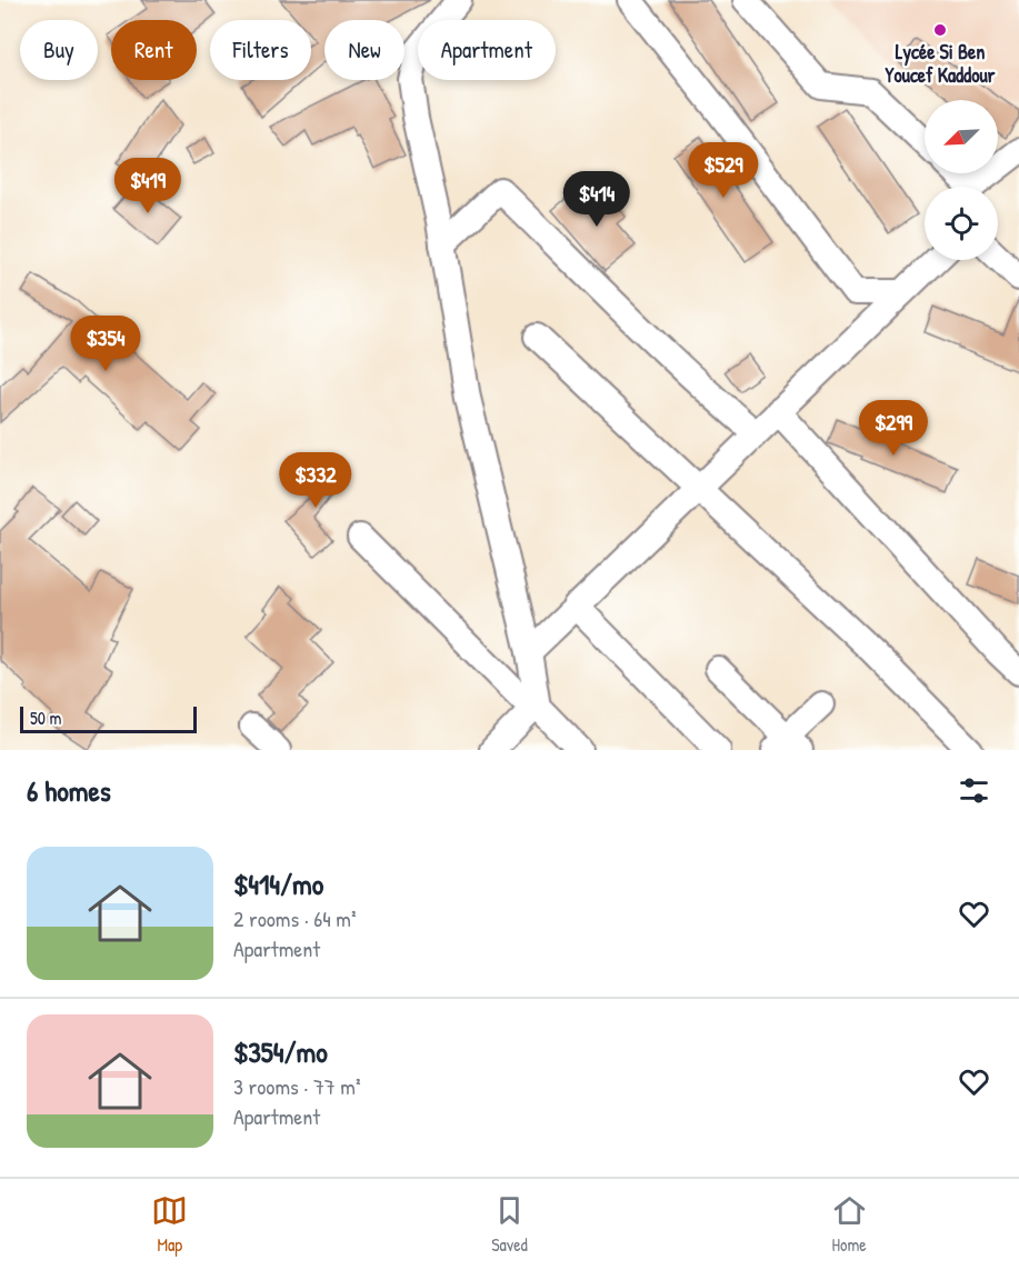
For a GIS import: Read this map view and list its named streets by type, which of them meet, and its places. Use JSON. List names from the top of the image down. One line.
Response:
{"places":["Lycée Si Ben Youcef Kaddour"],"scale_bar":"50 m","north":"bottom left","page":{"chip":["Buy","Rent","Filters","New","Apartment"],"price":["$529","$419","$414","$354","$299","$332"],"scale":"50 m","heading":"6 homes","list":[{"name":"$414/mo","note":"2 rooms · 64 m² · Apartment"},{"name":"$354/mo","note":"3 rooms · 77 m² · Apartment"}],"tabs":["Map","Saved","Home"]}}
